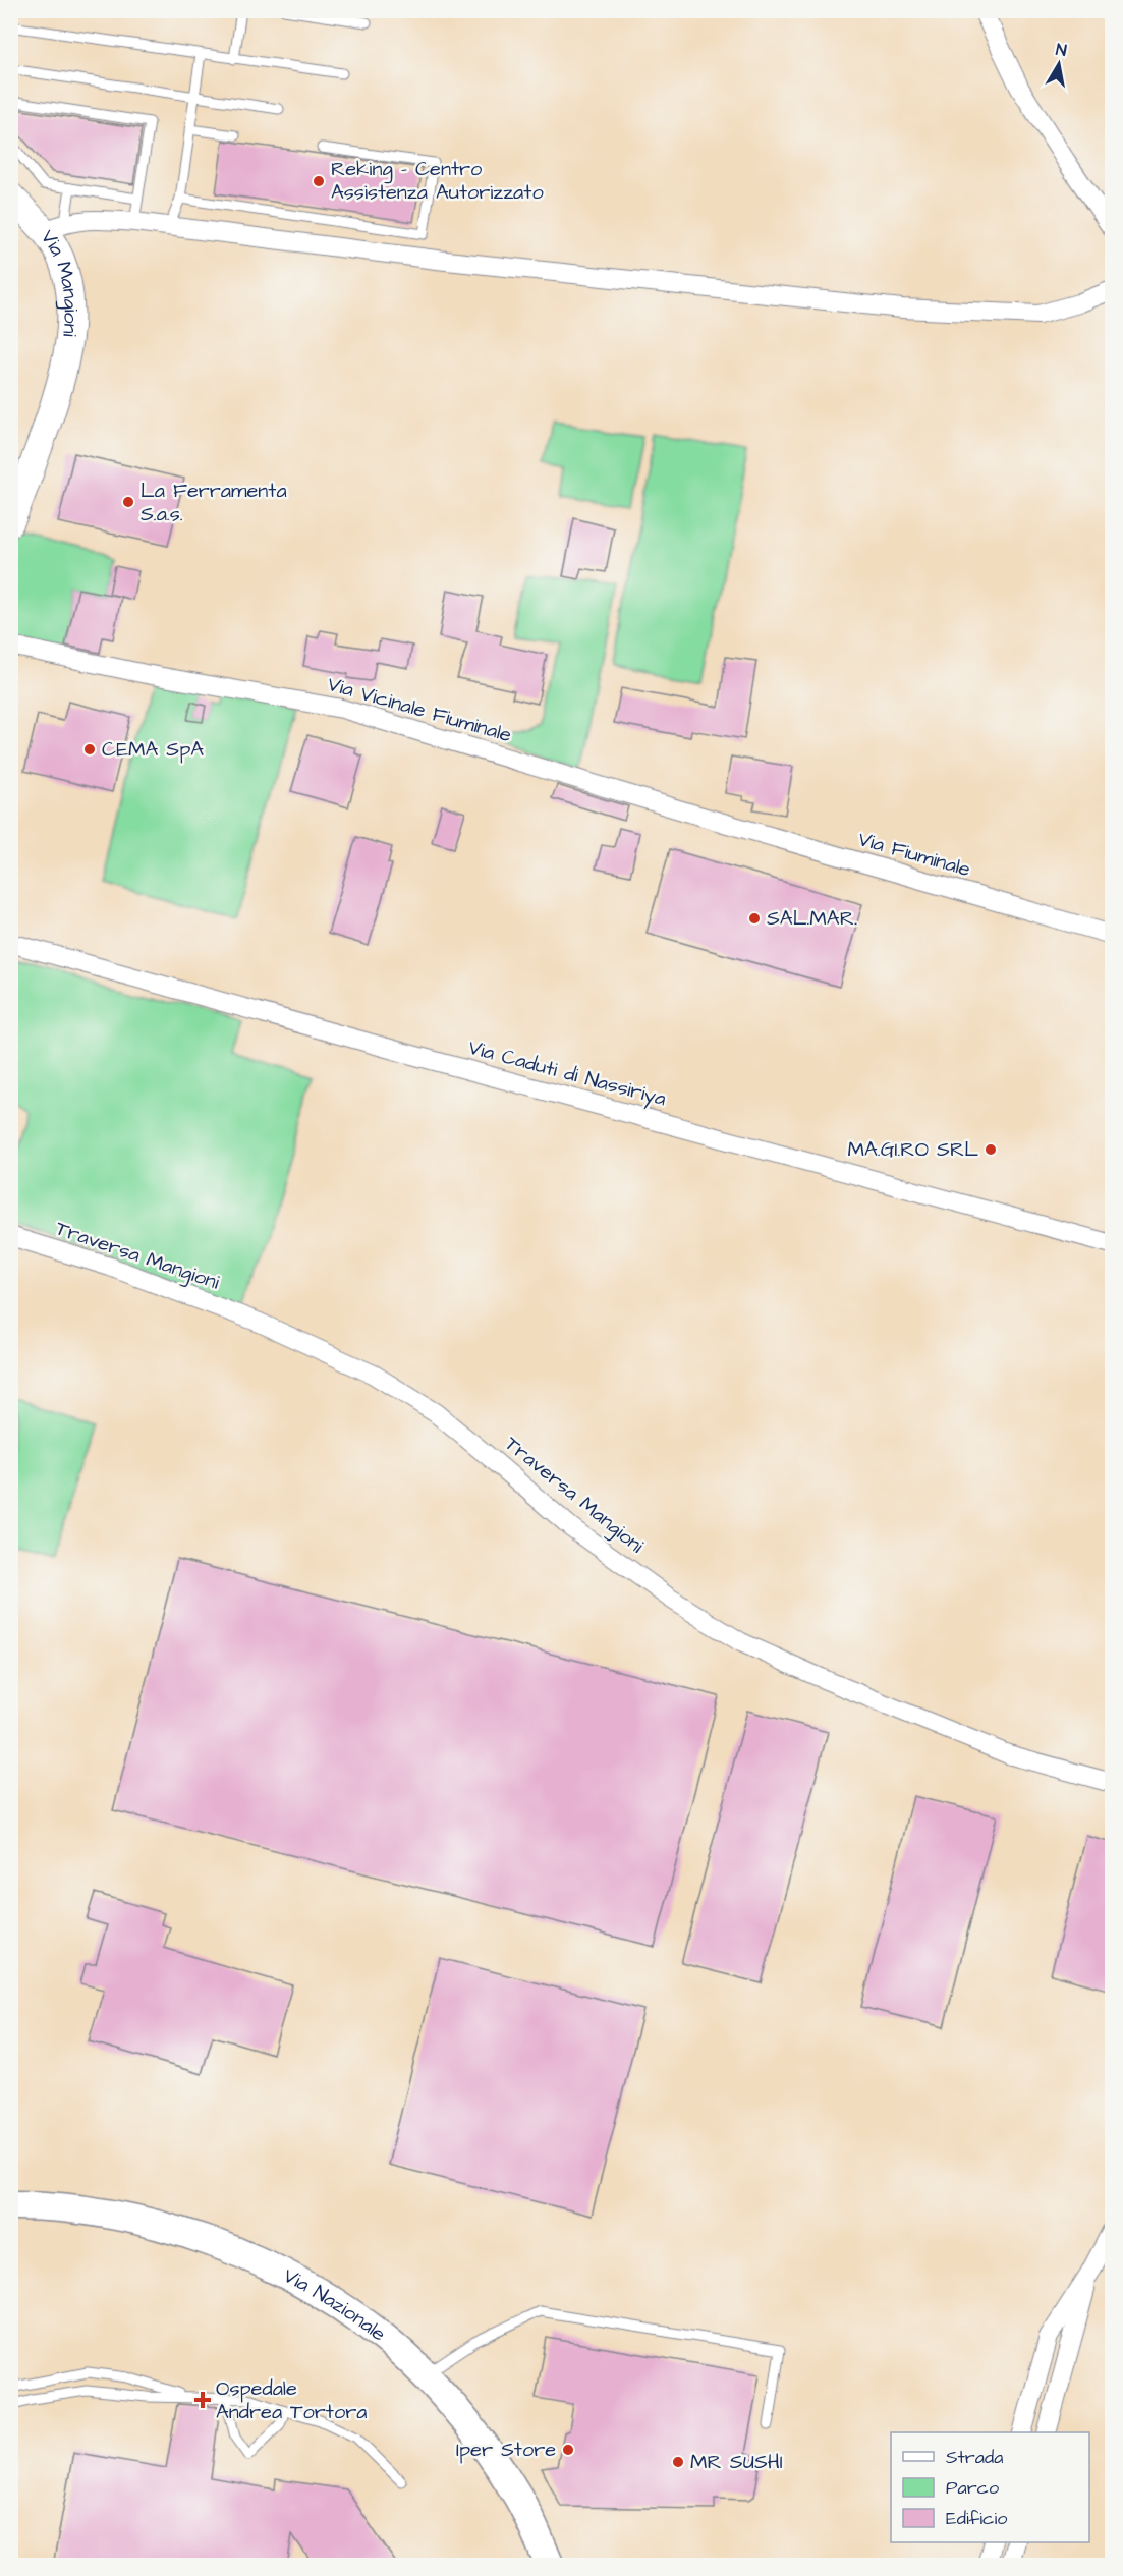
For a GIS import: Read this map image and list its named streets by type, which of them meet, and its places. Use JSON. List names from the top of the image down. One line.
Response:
{"streets":{"main road":["Via Nazionale"],"street":["Via Mangioni","Via Vicinale Fiuminale","Via Fiuminale","Via Caduti di Nassiriya","Traversa Mangioni"]},"crossings":[["Via Vicinale Fiuminale","Via Fiuminale"]],"places":{"other":["Reking - Centro Assistenza Autorizzato","La Ferramenta S.a.s.","CEMA SpA","SAL.MAR.","MA.GI.RO SRL","Iper Store","MR SUSHI"],"health":["Ospedale Andrea Tortora"]},"legend":["Strada","Parco","Edificio"],"north":"top"}
